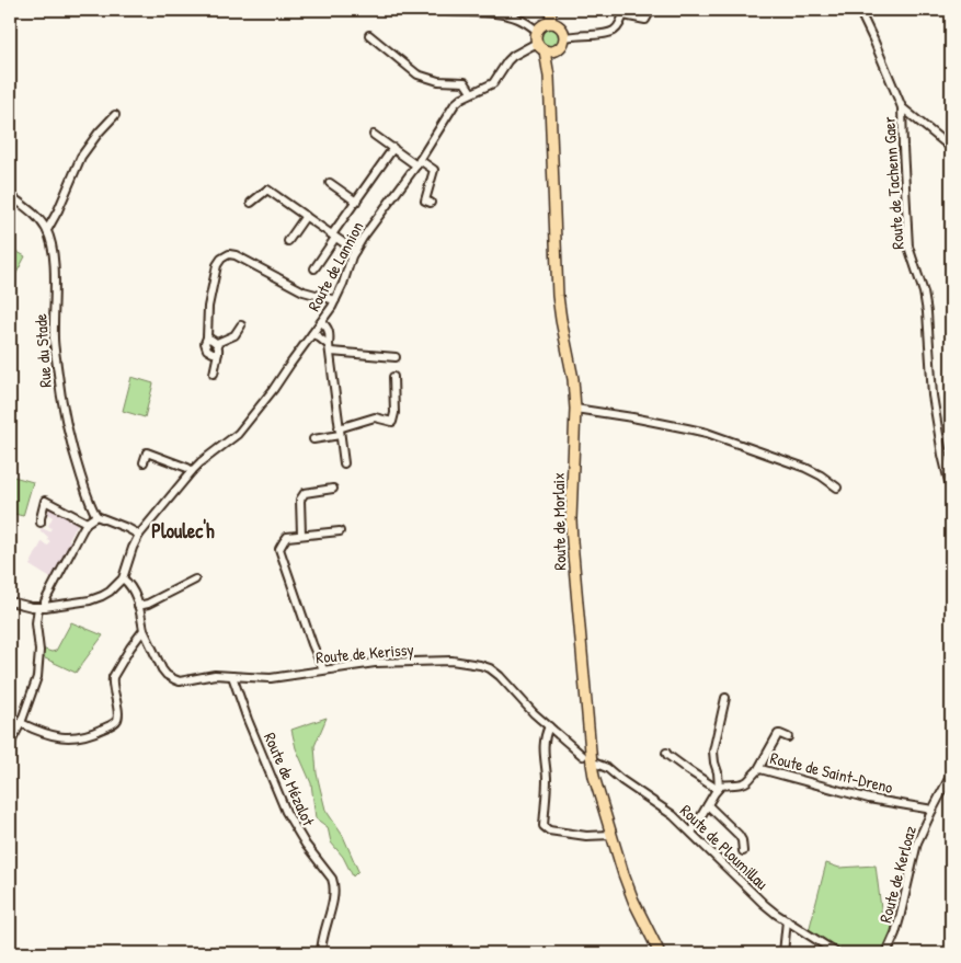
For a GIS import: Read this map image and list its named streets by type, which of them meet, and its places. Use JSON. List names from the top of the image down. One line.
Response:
{"streets":{"main road":["Route de Morlaix"],"street":["Route de Tachenn Gaer","Route de Lannion","Rue du Stade","Route de Kerissy","Route de Saint-Dreno","Route de Mézalot","Route de Ploumillau","Route de Kerloaz"]},"crossings":[["Route de Lannion","Route de Morlaix"],["Route de Morlaix","Route de Ploumillau"],["Route de Kerissy","Route de Mézalot"],["Route de Saint-Dreno","Route de Kerloaz"]],"districts":["Ploulec'h"]}
